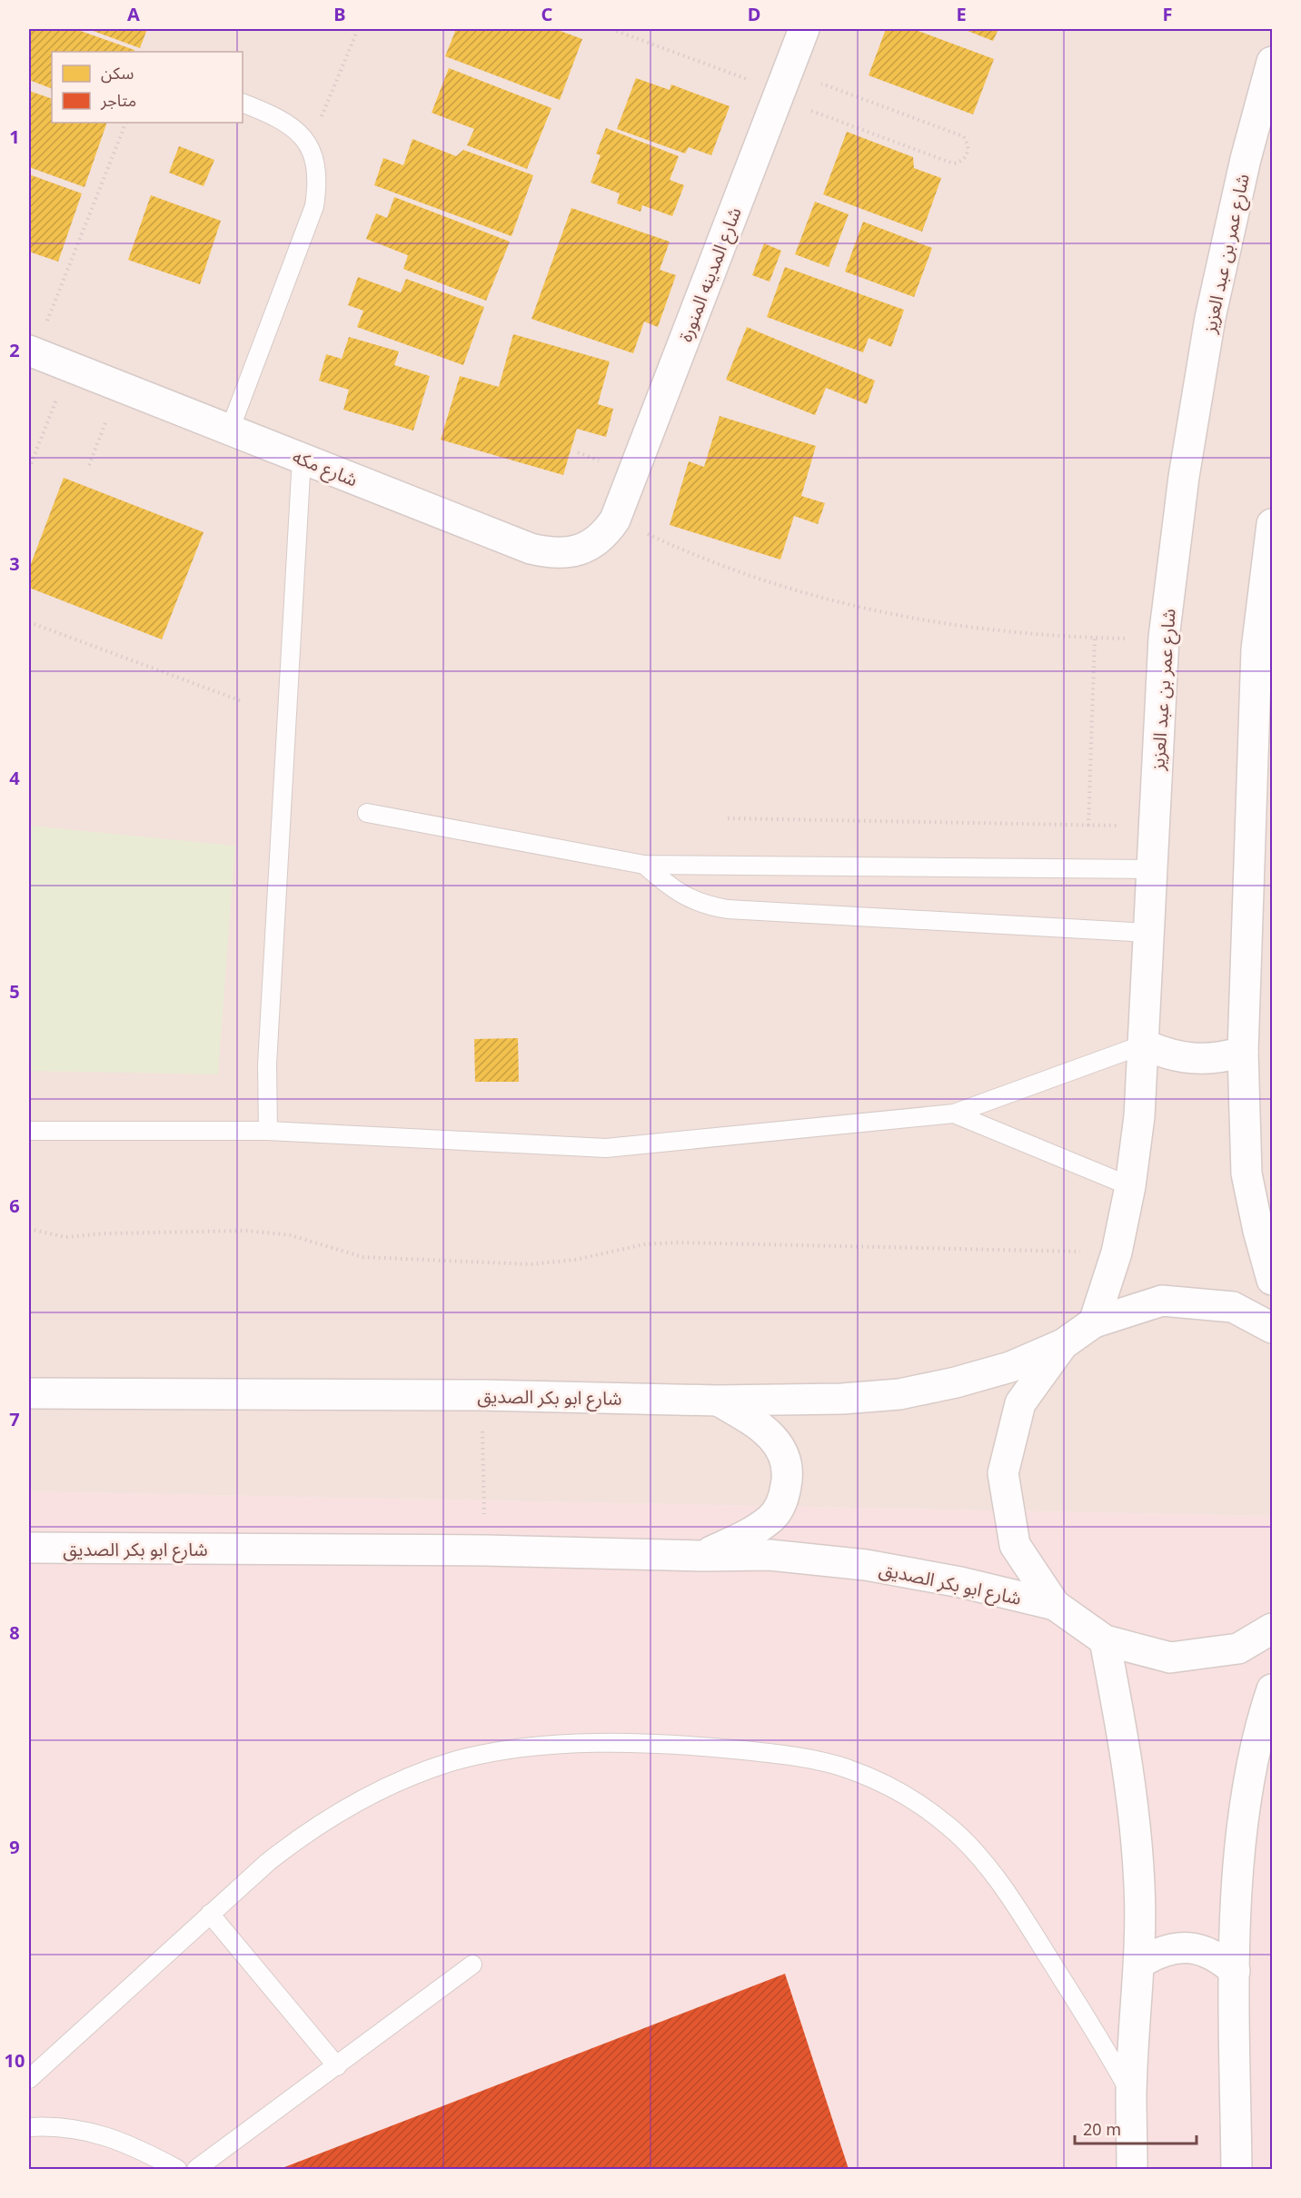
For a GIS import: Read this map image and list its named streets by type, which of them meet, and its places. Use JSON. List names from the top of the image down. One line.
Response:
{"streets":{"street":["شارع عمر بن عبد العزيز","شارع المدينه المنورة","شارع مكه","شارع ابو بكر الصديق"]},"crossings":[["شارع المدينه المنورة","شارع مكه"]],"legend":["سكن","متاجر"],"scale_bar":"20 m","grid":{"columns":["A","B","C","D","E","F"],"rows":["1","2","3","4","5","6","7","8","9","10"]}}
